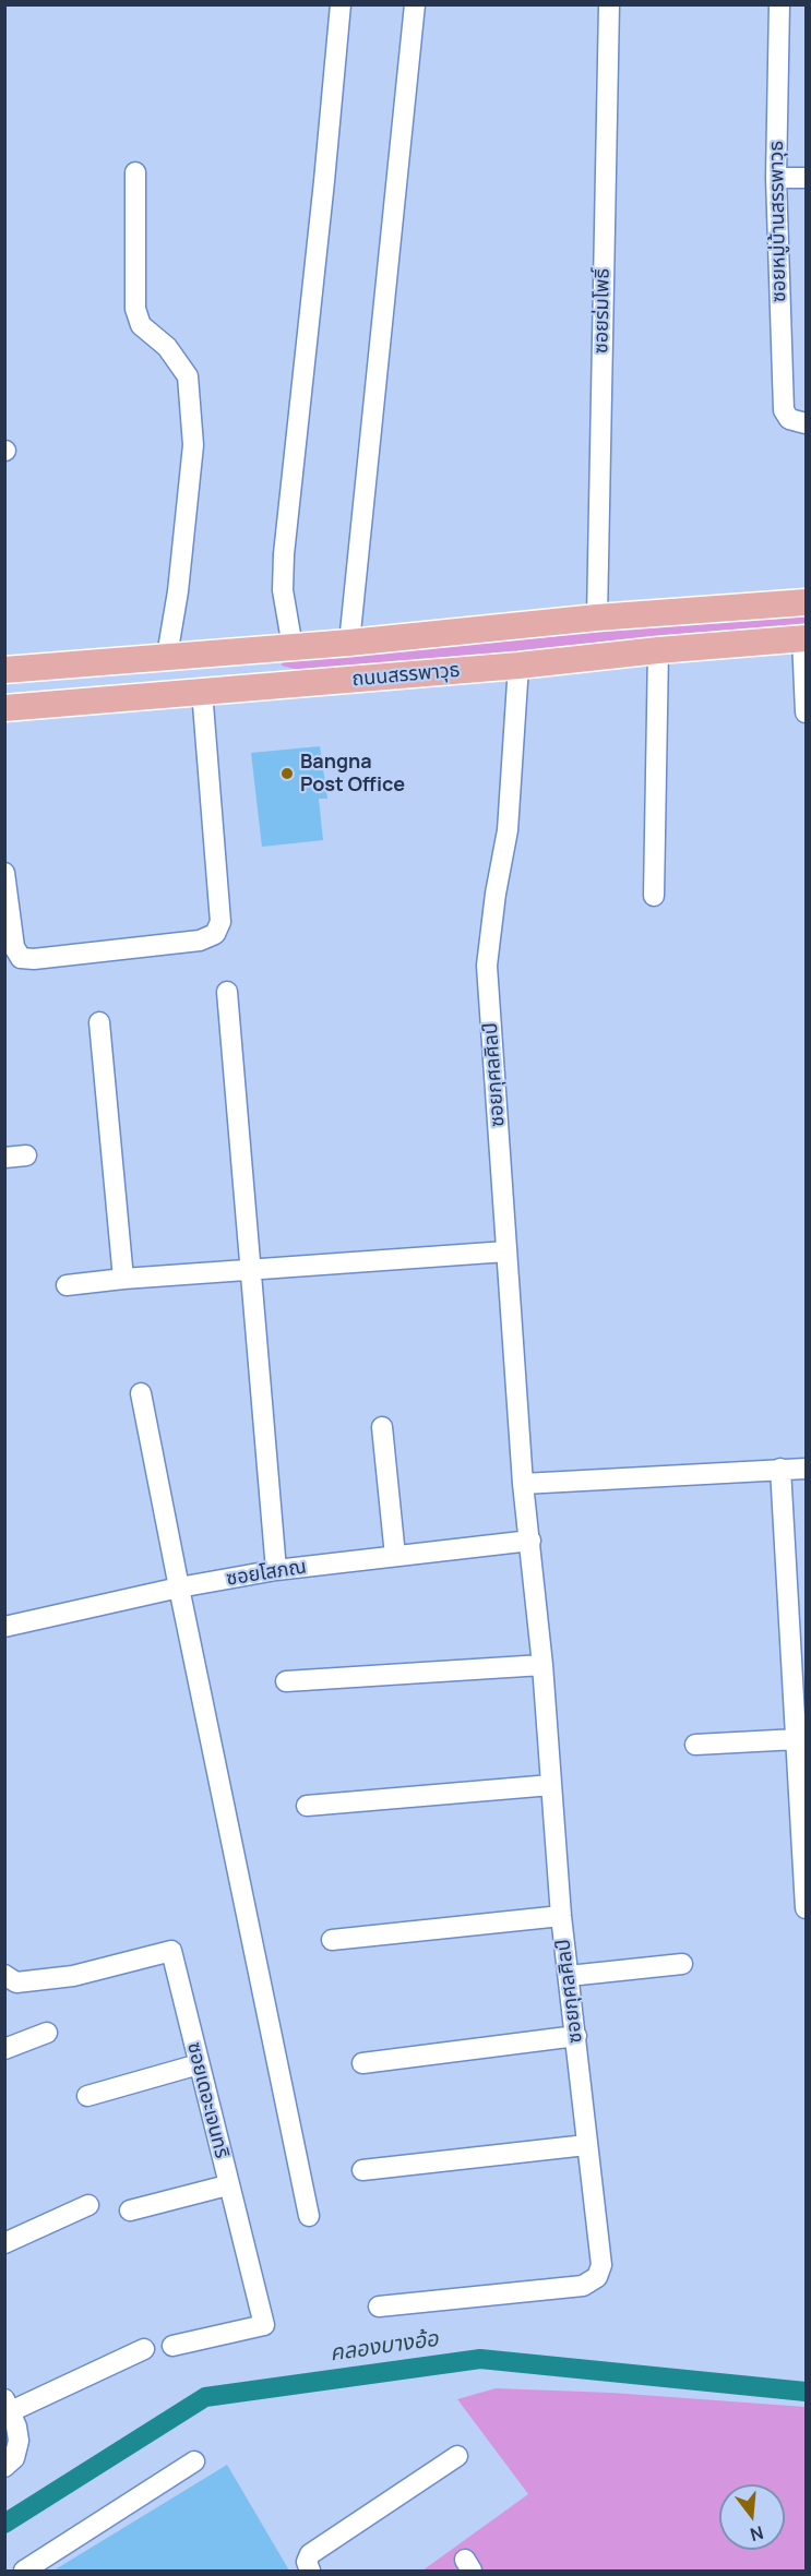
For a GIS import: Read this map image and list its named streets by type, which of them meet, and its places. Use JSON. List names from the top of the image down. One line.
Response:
{"streets":{"main road":["ถนนสรรพาวุธ"],"street":["ซอยหมู่บ้านสรรพาวุธ","ซอยร่มโพธิ์","ซอยกุศลศิลป์","ซอยโสภณ","ซอยเดอะเจนทริ"]},"crossings":[["ซอยร่มโพธิ์","ถนนสรรพาวุธ"],["ถนนสรรพาวุธ","ซอยกุศลศิลป์"],["ซอยกุศลศิลป์","ซอยโสภณ"]],"water":["คลองบางอ้อ"],"places":["Bangna Post Office"],"north":"bottom"}
